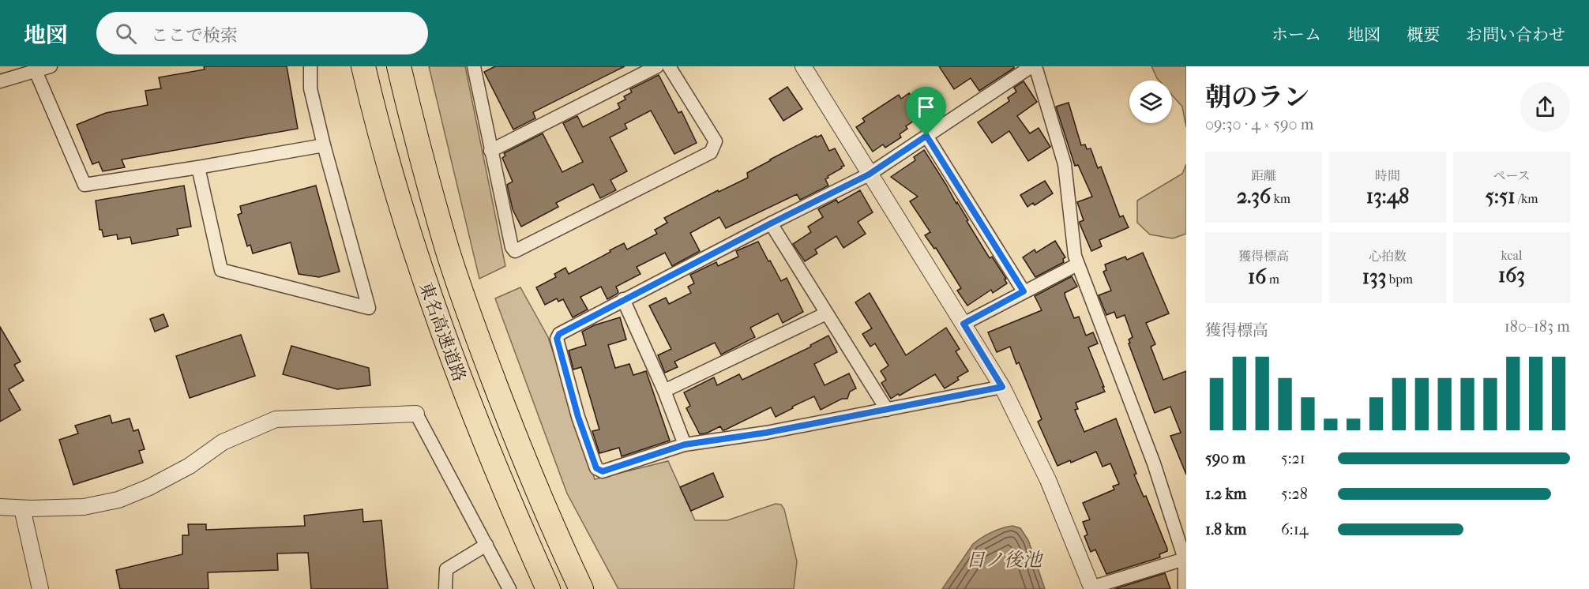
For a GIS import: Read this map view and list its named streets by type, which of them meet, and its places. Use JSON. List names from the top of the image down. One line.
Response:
{"streets":{"highway":["東名高速道路"]},"water":["日ノ後池"],"page":{"header":"地図","search":"ここで検索","nav":["ホーム","地図","概要","お問い合わせ"],"heading":["朝のラン","09:30 · 4 × 590 m"],"stats":[["距離","2.36 km"],["時間","13:48"],["ペース","5:51 /km"],["獲得標高","16 m"],["心拍数","133 bpm"],["kcal","163"]],"chart":["獲得標高","180–183 m"],"list":[{"name":"590 m","note":"5:21"},{"name":"1.2 km","note":"5:28"},{"name":"1.8 km","note":"6:14"}]}}
